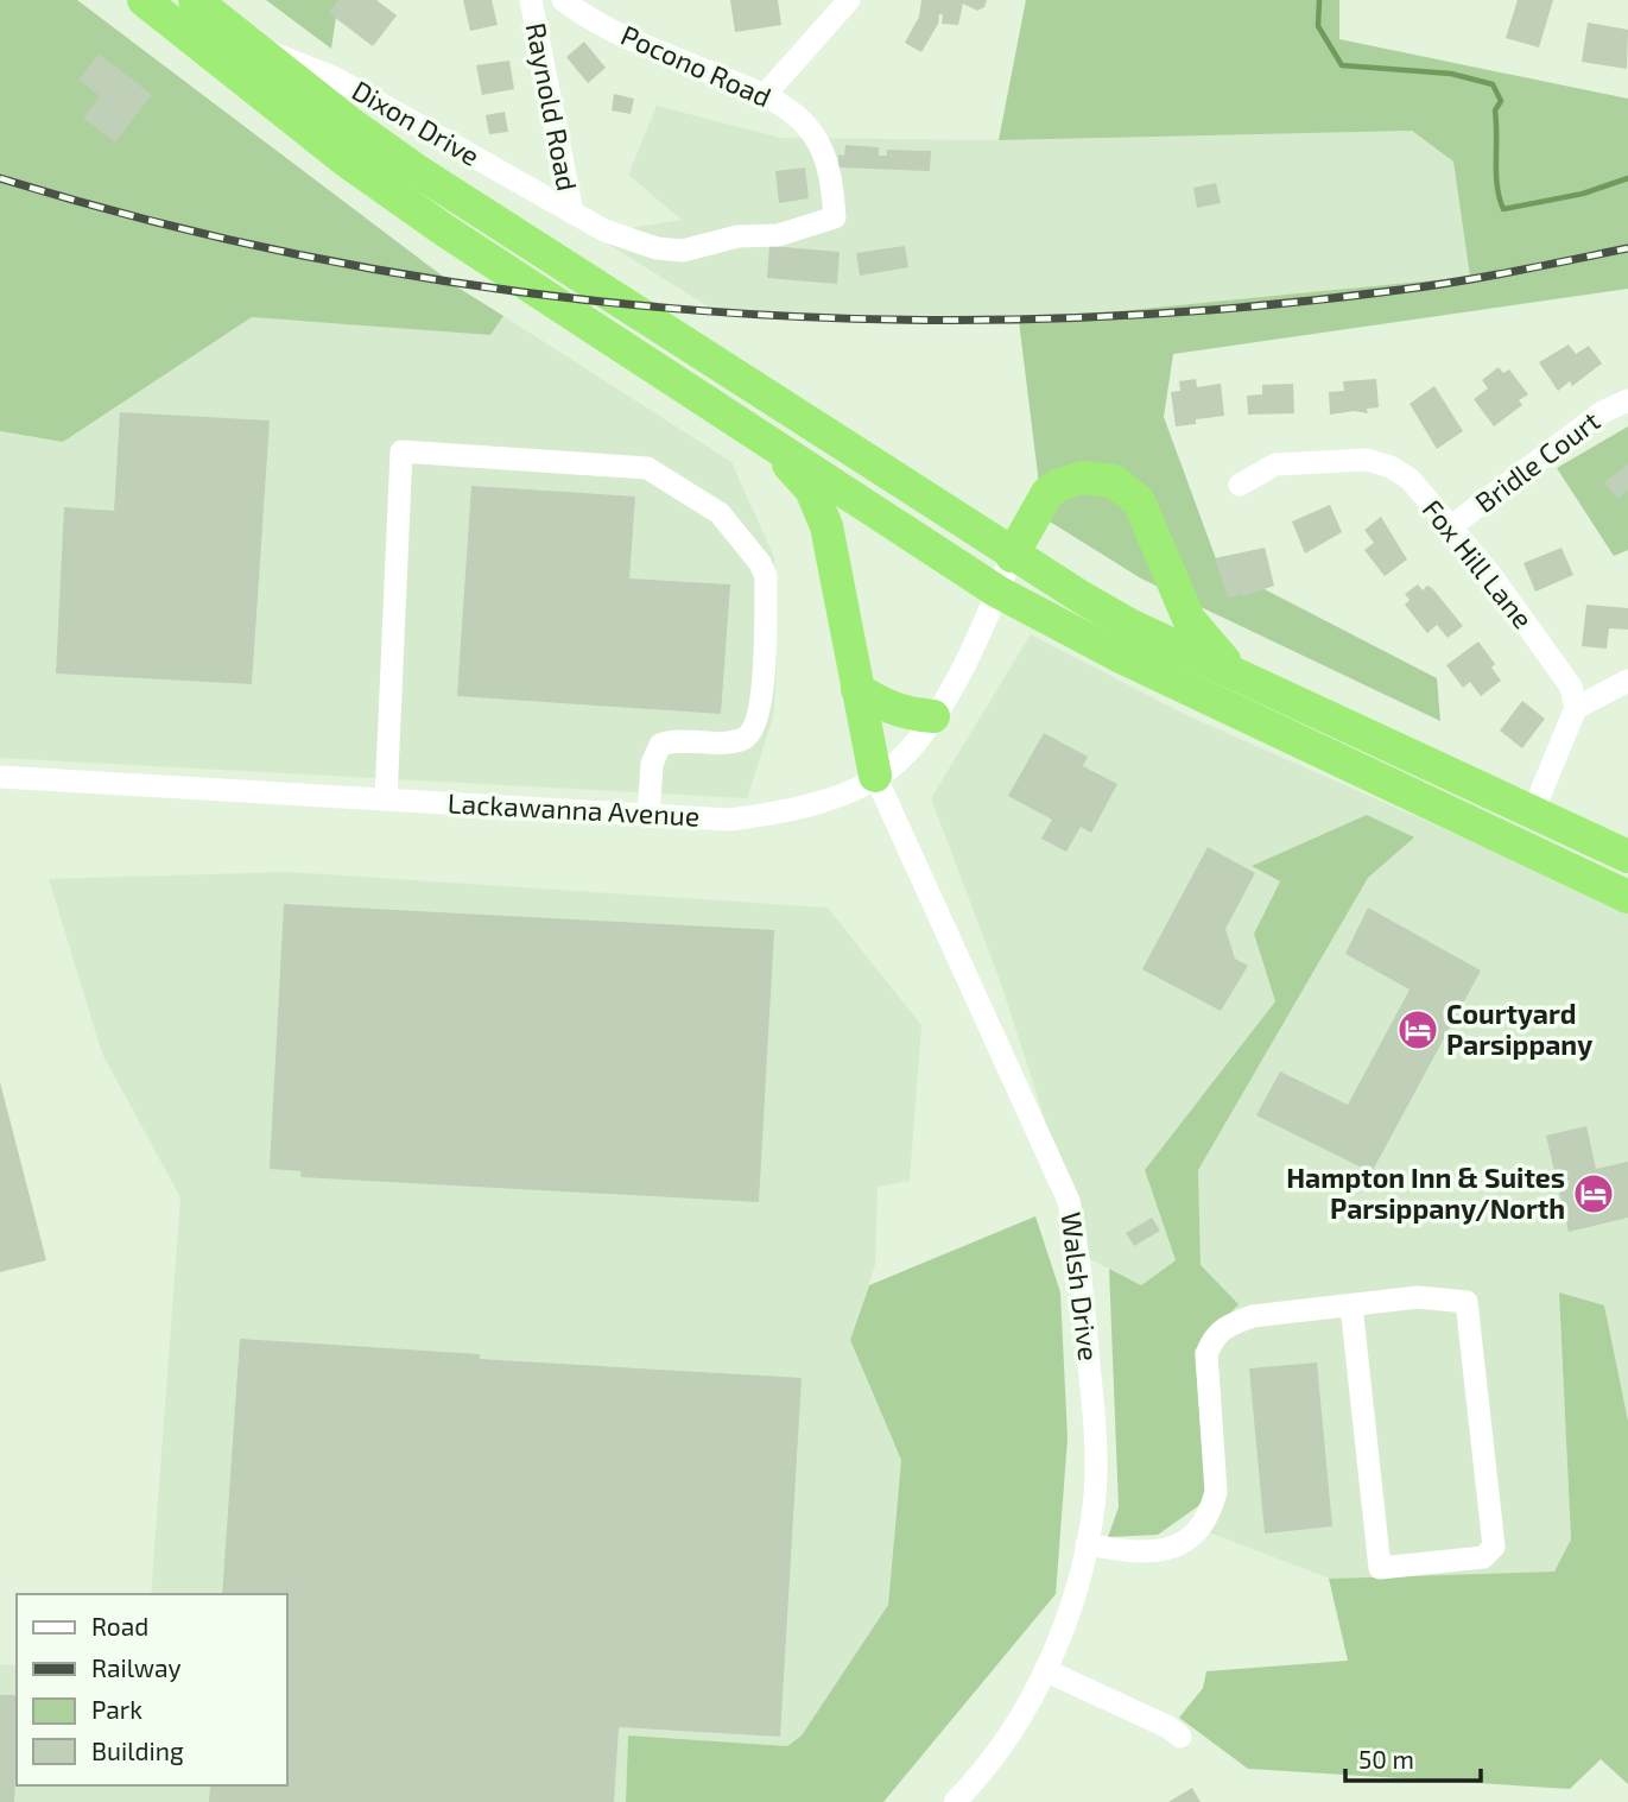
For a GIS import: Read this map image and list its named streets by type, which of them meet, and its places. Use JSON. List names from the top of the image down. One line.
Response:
{"streets":{"street":["Pocono Road","Raynold Road","Dixon Drive","Bridle Court","Fox Hill Lane","Lackawanna Avenue","Walsh Drive"]},"crossings":[["Pocono Road","Raynold Road"],["Pocono Road","Dixon Drive"],["Raynold Road","Dixon Drive"],["Bridle Court","Fox Hill Lane"],["Lackawanna Avenue","Walsh Drive"]],"places":{"hotel":["Courtyard Parsippany","Hampton Inn & Suites Parsippany/North"]},"legend":["Road","Railway","Park","Building"],"scale_bar":"50 m"}
